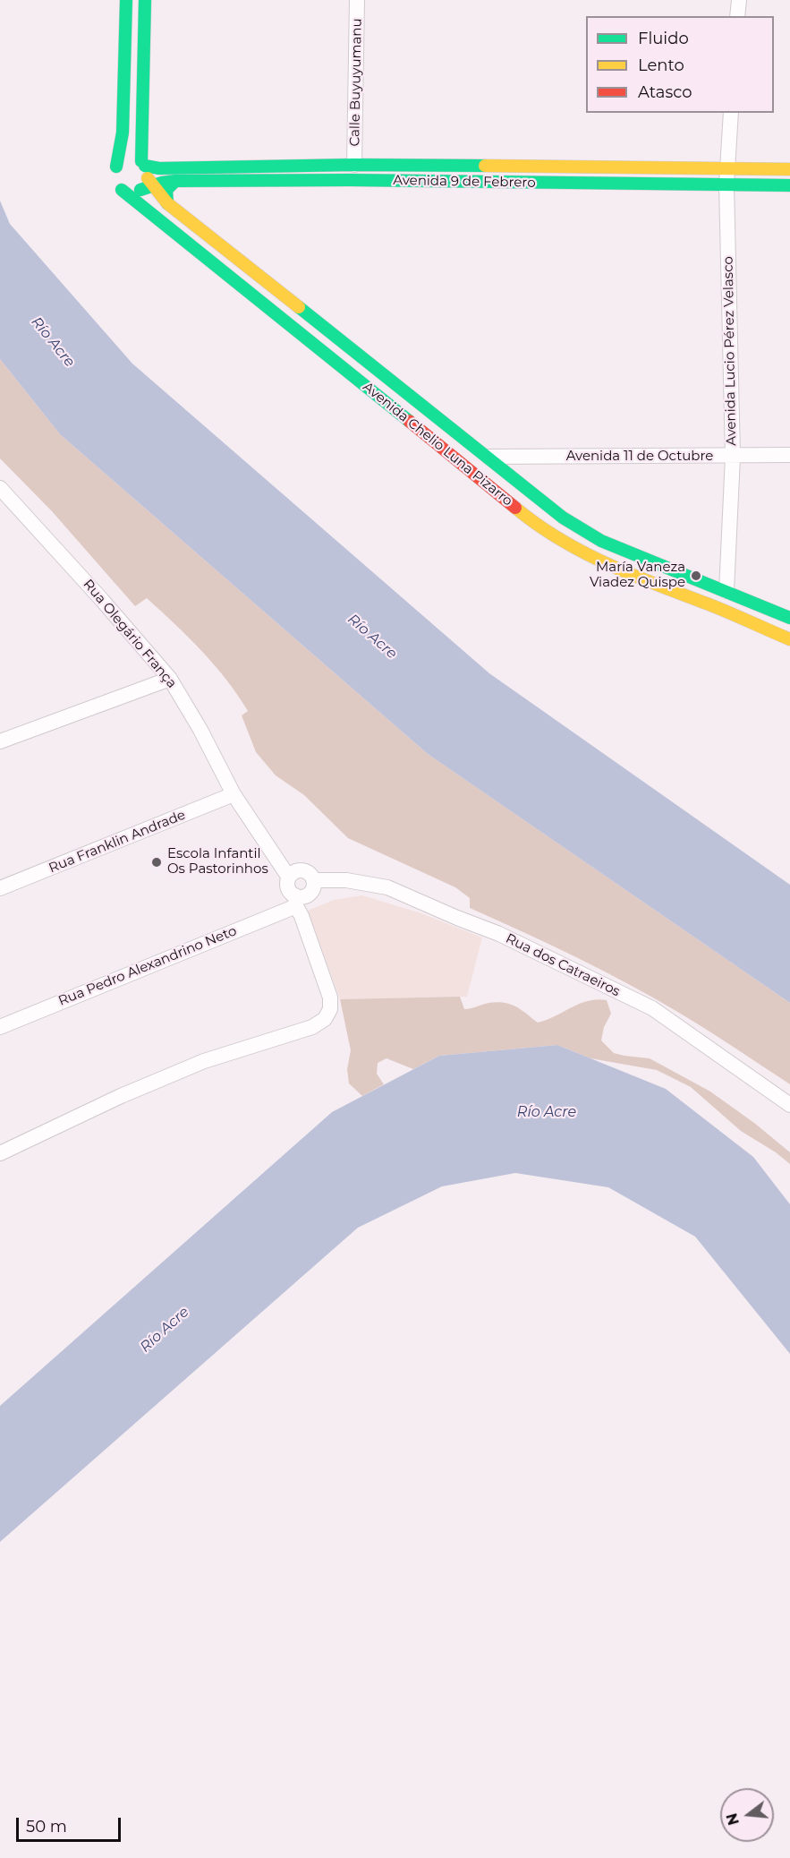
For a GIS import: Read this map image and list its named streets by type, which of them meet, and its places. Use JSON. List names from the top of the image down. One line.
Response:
{"streets":{"main road":["Avenida 9 de Febrero","Avenida Chelio Luna Pizarro"],"street":["Calle Buyuyumanu","Avenida Lucio Pérez Velasco","Avenida 11 de Octubre","Rua Olegário França","Rua Franklin Andrade","Rua dos Catraeiros","Rua Pedro Alexandrino Neto"]},"crossings":[["Calle Buyuyumanu","Avenida 9 de Febrero"],["Avenida 9 de Febrero","Avenida Lucio Pérez Velasco"],["Avenida 9 de Febrero","Avenida Chelio Luna Pizarro"],["Avenida Lucio Pérez Velasco","Avenida Chelio Luna Pizarro"],["Avenida Lucio Pérez Velasco","Avenida 11 de Octubre"],["Avenida Chelio Luna Pizarro","Avenida 11 de Octubre"],["Rua Olegário França","Rua Franklin Andrade"],["Rua Olegário França","Rua dos Catraeiros"],["Rua Olegário França","Rua Pedro Alexandrino Neto"],["Rua dos Catraeiros","Rua Pedro Alexandrino Neto"]],"water":["Río Acre"],"places":["María Vaneza Viadez Quispe","Escola Infantil Os Pastorinhos"],"legend":["Fluido","Lento","Atasco"],"scale_bar":"50 m","north":"left"}
